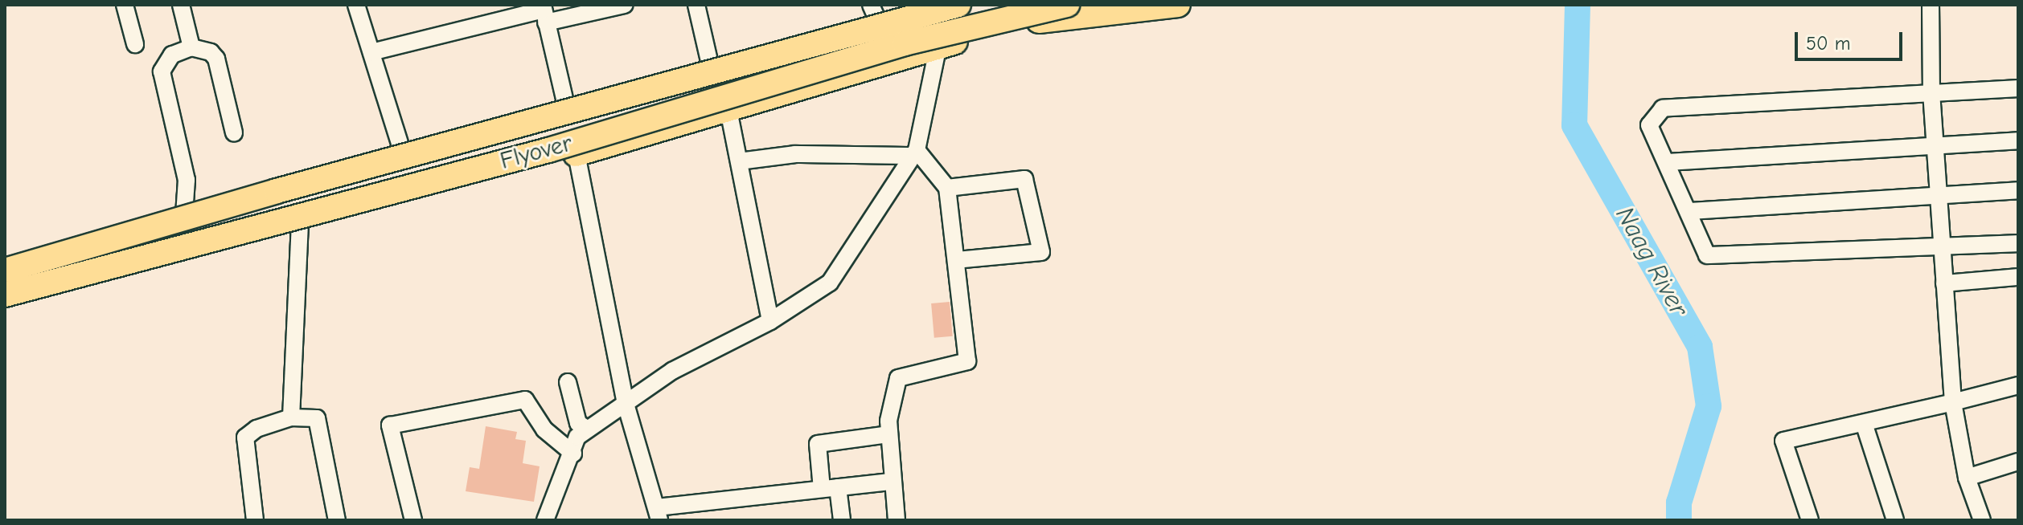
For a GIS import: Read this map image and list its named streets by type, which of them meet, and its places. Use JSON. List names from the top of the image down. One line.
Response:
{"streets":{"highway":["Flyover"]},"water":["Naag River"],"scale_bar":"50 m"}
